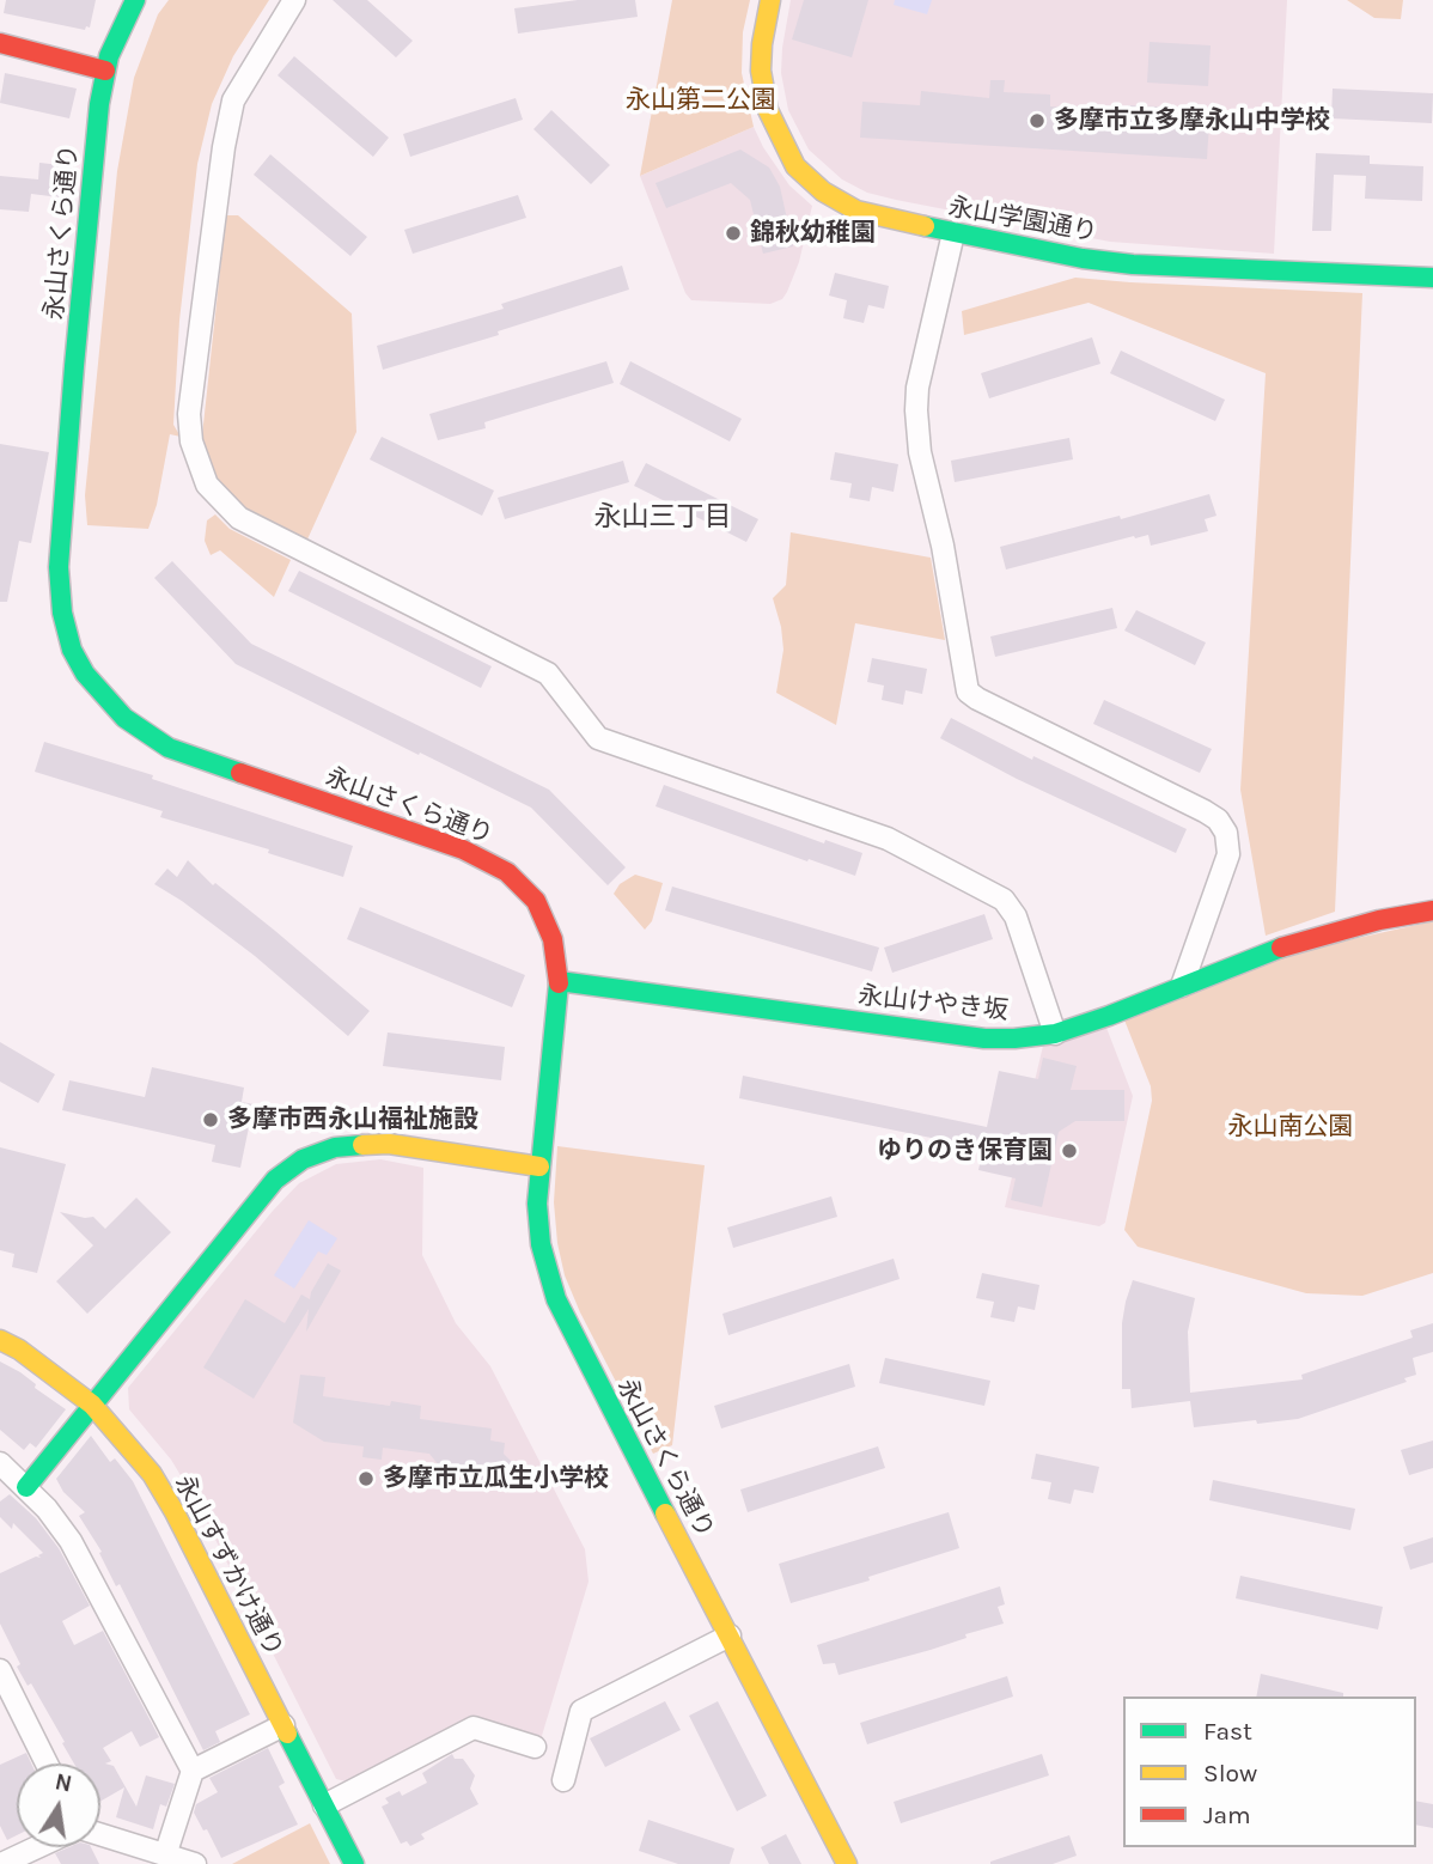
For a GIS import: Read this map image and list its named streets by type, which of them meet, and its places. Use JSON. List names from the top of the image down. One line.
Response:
{"streets":{"street":["永山学園通り","永山さくら通り","永山けやき坂","永山すずかけ通り"]},"crossings":[["永山さくら通り","永山けやき坂"]],"districts":["永山三丁目"],"parks":["永山第二公園","永山南公園"],"places":["多摩市立多摩永山中学校","錦秋幼稚園","多摩市西永山福祉施設","ゆりのき保育園","多摩市立瓜生小学校"],"legend":["Fast","Slow","Jam"],"north":"top"}
